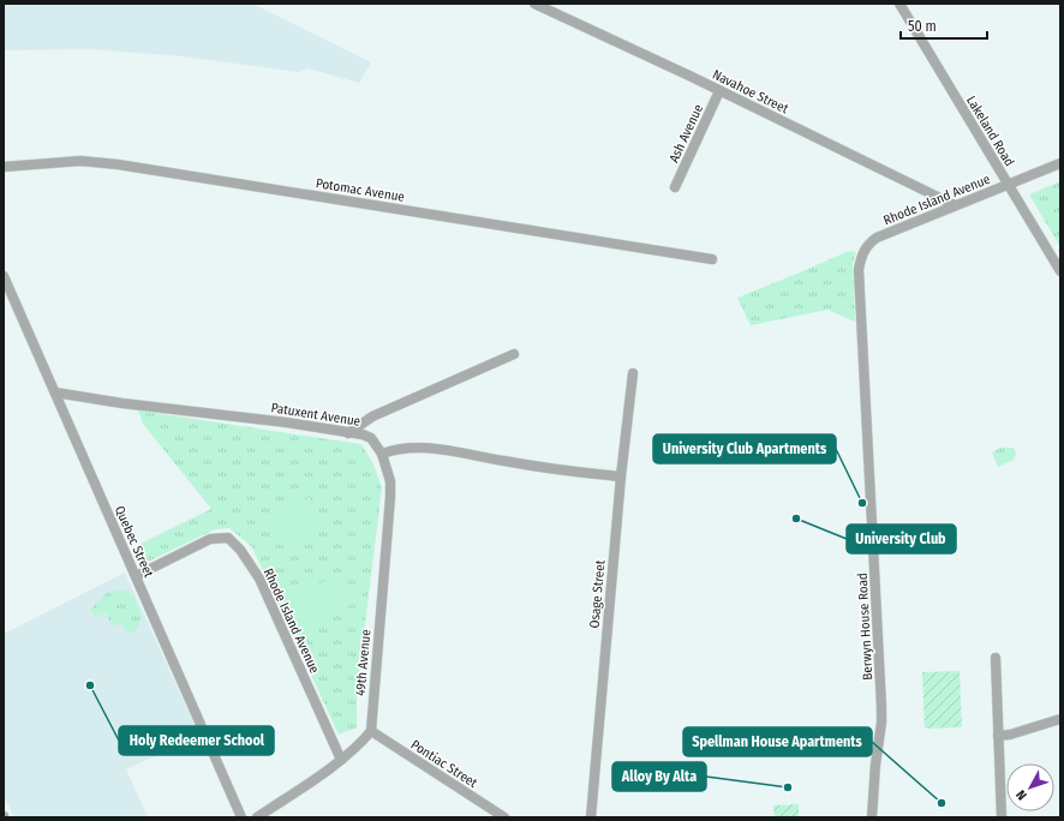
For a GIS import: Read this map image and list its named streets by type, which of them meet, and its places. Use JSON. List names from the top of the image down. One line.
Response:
{"streets":{"street":["Navahoe Street","Lakeland Road","Ash Avenue","Potomac Avenue","Rhode Island Avenue","Patuxent Avenue","Quebec Street","Osage Street","Berwyn House Road","49th Avenue","Pontiac Street"]},"crossings":[["Navahoe Street","Ash Avenue"],["Navahoe Street","Rhode Island Avenue"],["Lakeland Road","Rhode Island Avenue"],["Rhode Island Avenue","Quebec Street"],["Rhode Island Avenue","Berwyn House Road"],["Patuxent Avenue","Quebec Street"],["Patuxent Avenue","49th Avenue"],["49th Avenue","Pontiac Street"]],"places":["University Club Apartments","University Club","Holy Redeemer School","Alloy By Alta","Spellman House Apartments"],"scale_bar":"50 m","north":"bottom left"}
